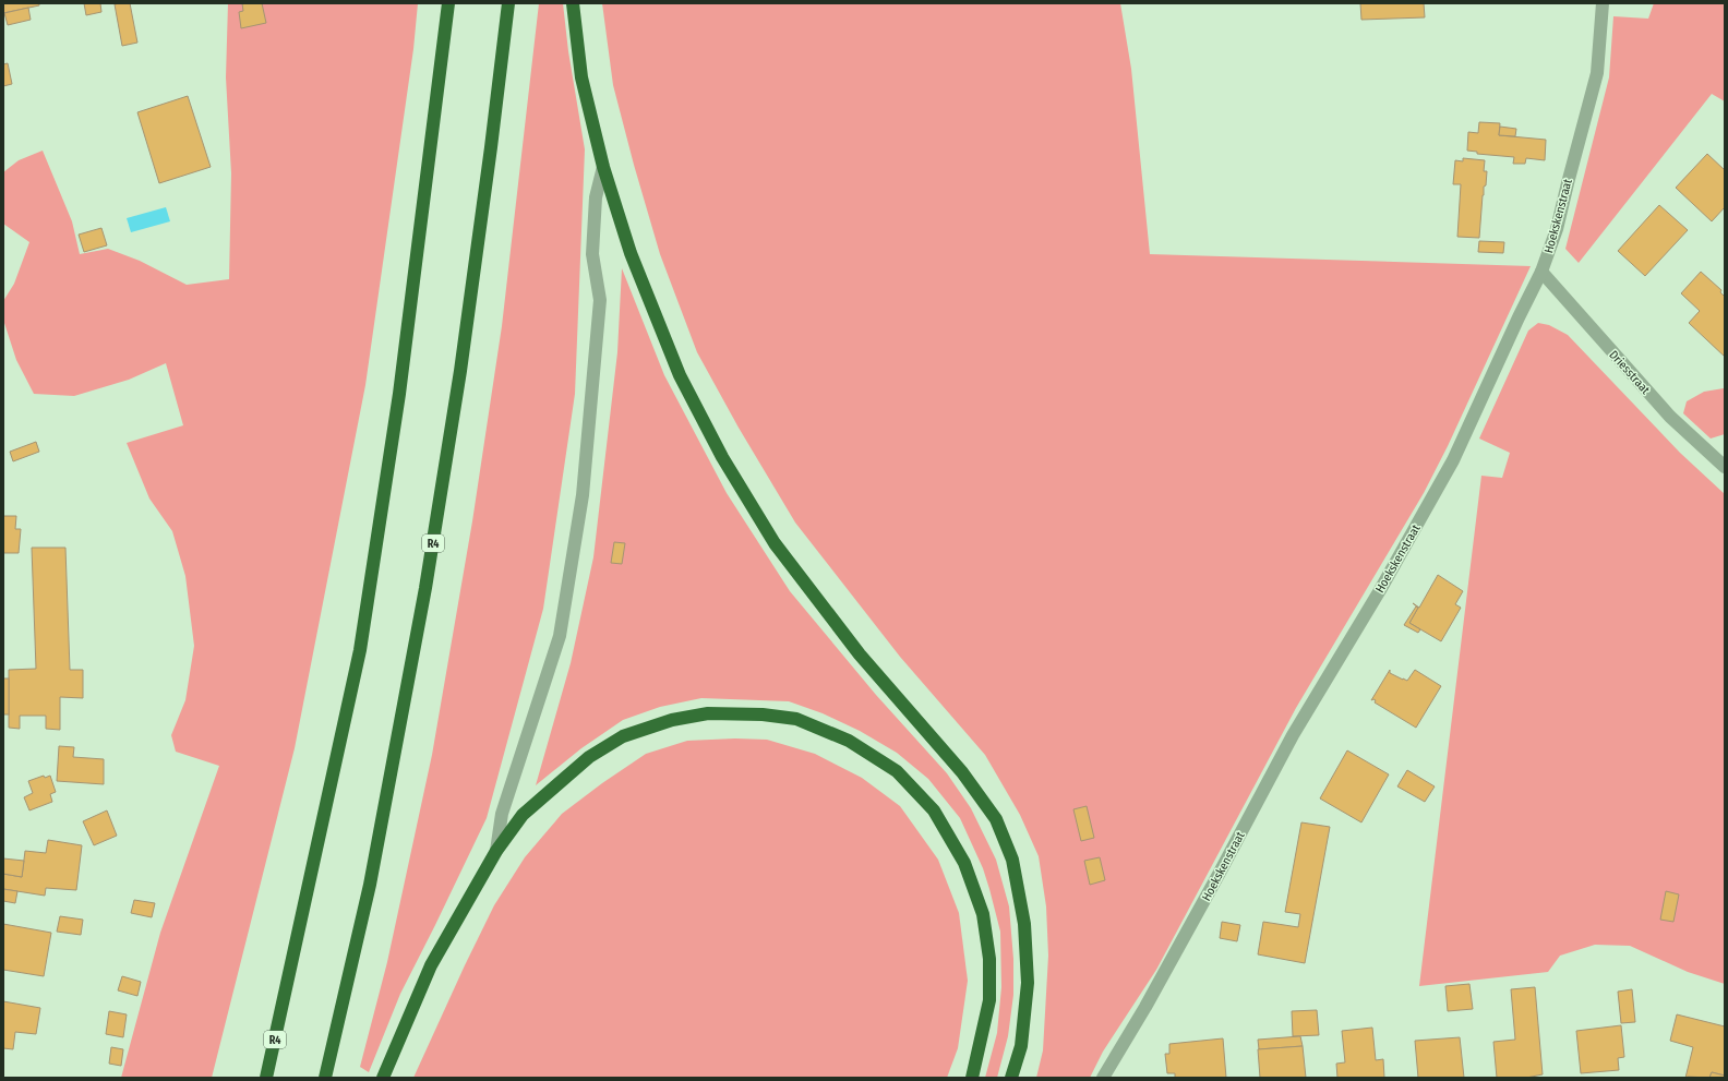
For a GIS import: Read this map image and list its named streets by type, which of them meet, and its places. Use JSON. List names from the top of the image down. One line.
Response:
{"streets":{"highway":["R4"],"street":["Hoekskenstraat","Driesstraat"]},"crossings":[["Hoekskenstraat","Driesstraat"]]}
